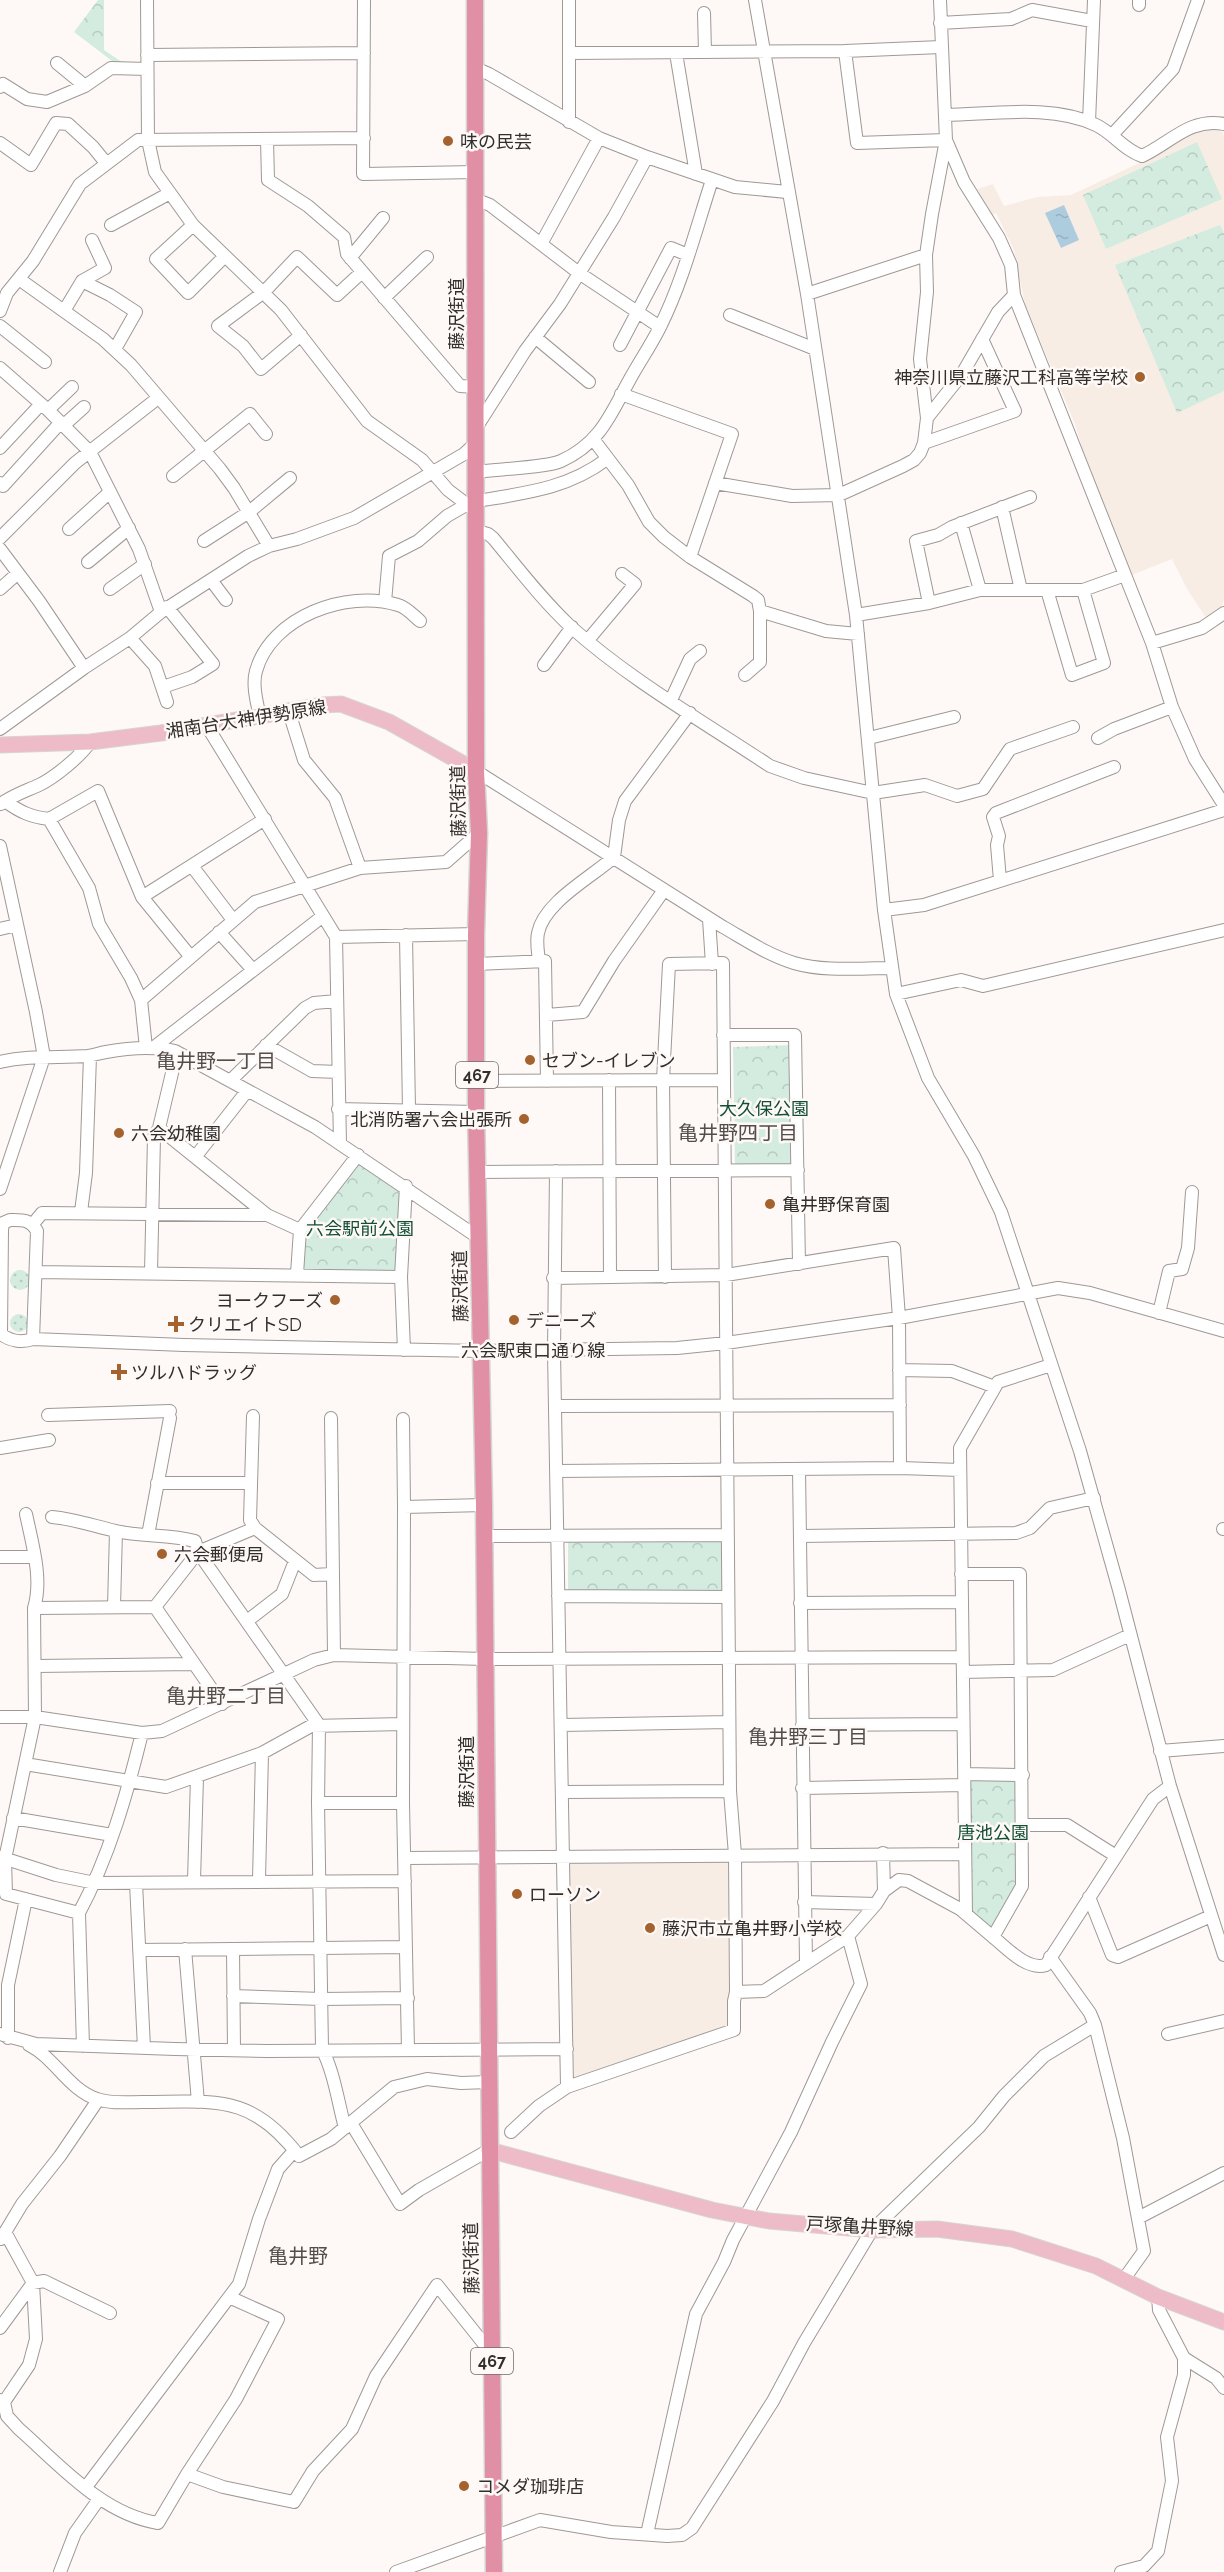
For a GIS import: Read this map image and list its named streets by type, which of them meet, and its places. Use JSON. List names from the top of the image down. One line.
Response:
{"streets":{"highway":["藤沢街道","467"],"main road":["湘南台大神伊勢原線","戸塚亀井野線"],"street":["六会駅東口通り線"]},"crossings":[["藤沢街道","湘南台大神伊勢原線"],["藤沢街道","六会駅東口通り線"],["藤沢街道","戸塚亀井野線"]],"districts":["亀井野一丁目","亀井野四丁目","亀井野二丁目","亀井野三丁目","亀井野"],"parks":["大久保公園","六会駅前公園","唐池公園"],"places":{"other":["味の民芸","神奈川県立藤沢工科高等学校","セブン-イレブン","北消防署六会出張所","六会幼稚園","亀井野保育園","ヨークフーズ","デニーズ","六会郵便局","ローソン","藤沢市立亀井野小学校","コメダ珈琲店"],"health":["クリエイトSD","ツルハドラッグ"]}}
